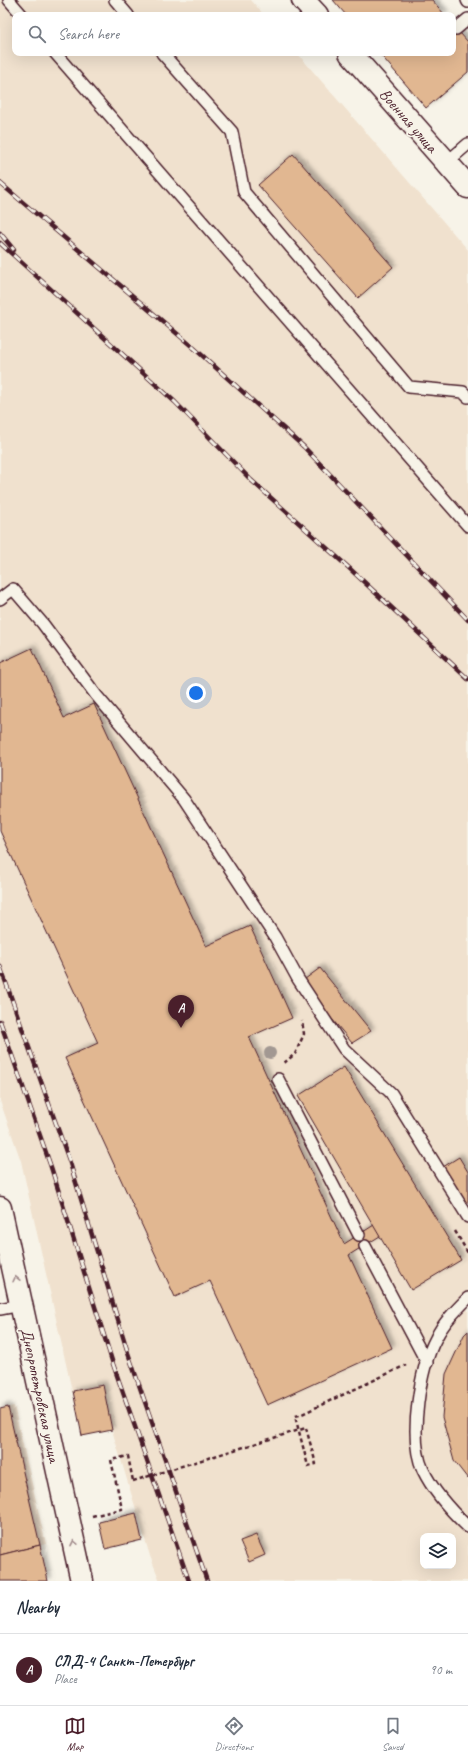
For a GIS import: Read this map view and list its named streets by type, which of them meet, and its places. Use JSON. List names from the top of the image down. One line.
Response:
{"streets":{"street":["Военная улица","Днепропетровская улица"]},"one_way":["Днепропетровская улица"],"page":{"search":"Search here","pins":"A","heading":"Nearby","list":[{"mark":"A","name":"СЛД-4 Санкт-Петербург","note":"Place","value":"90 m"}],"nav":["Map","Directions","Saved"]}}
